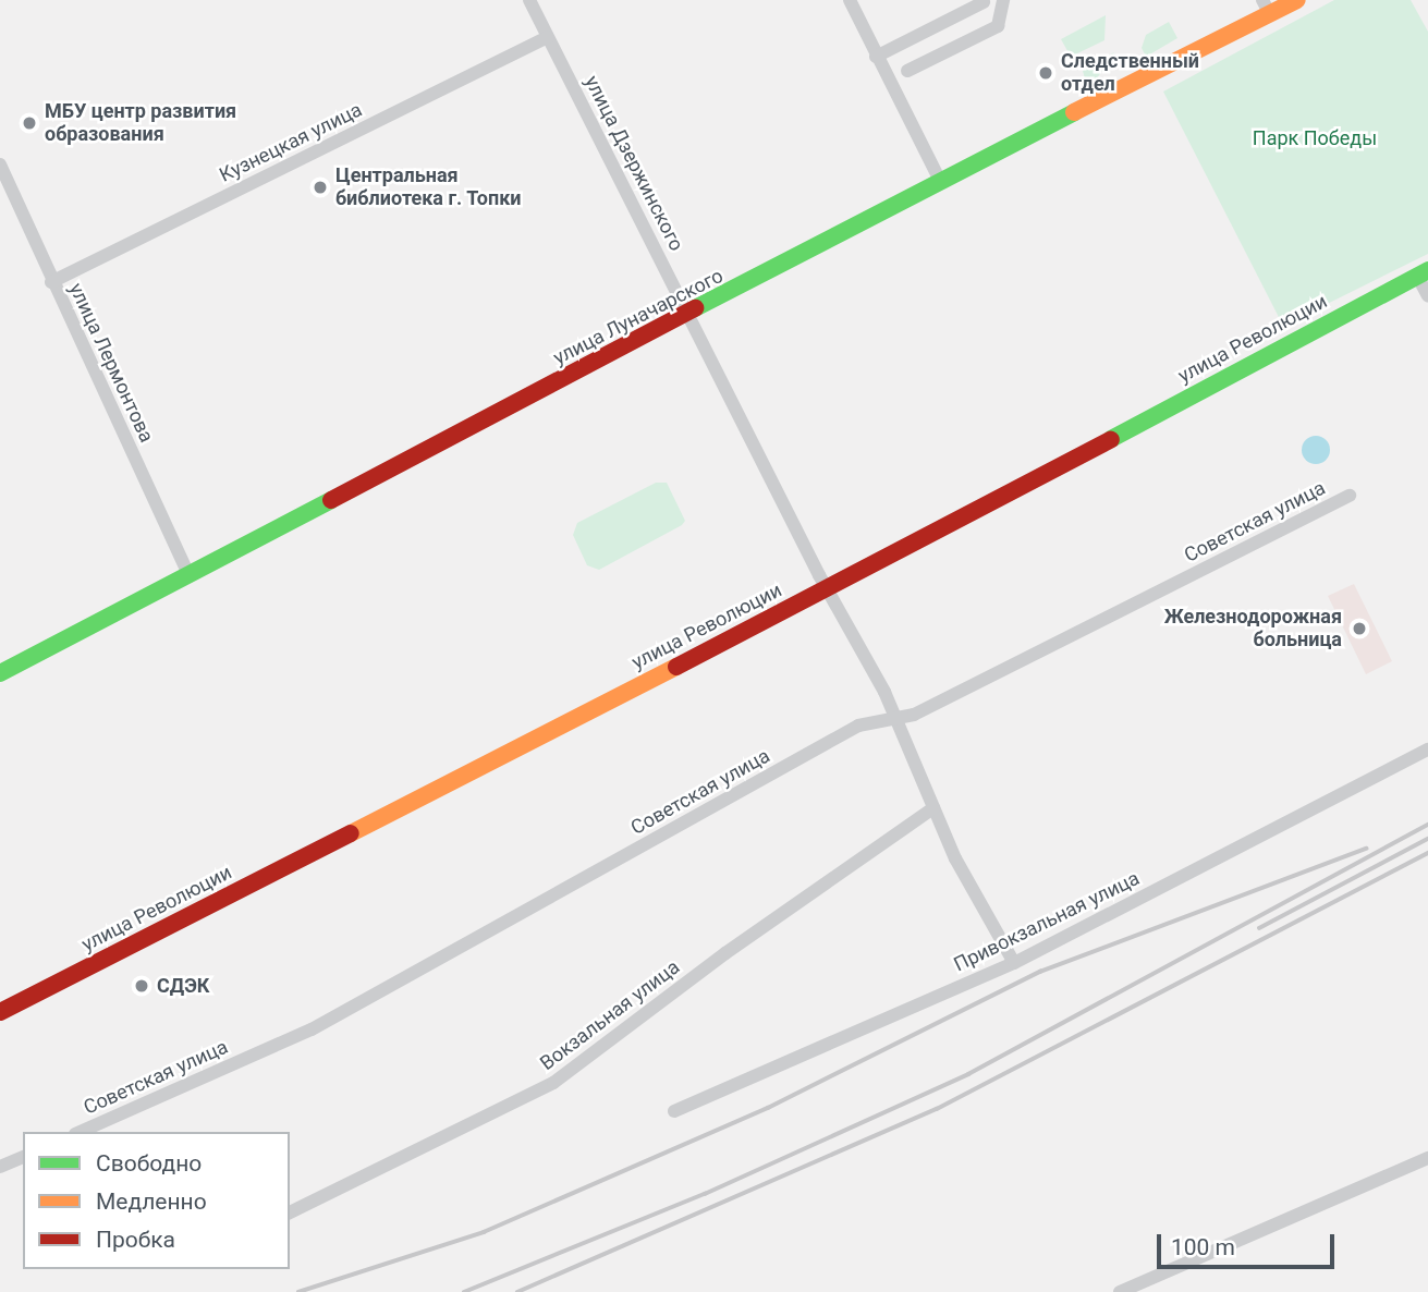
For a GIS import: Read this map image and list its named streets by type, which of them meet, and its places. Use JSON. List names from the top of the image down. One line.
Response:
{"streets":{"street":["Кузнецкая улица","улица Дзержинского","улица Луначарского","улица Революции","улица Лермонтова","Советская улица","Привокзальная улица","Вокзальная улица"]},"crossings":[["Кузнецкая улица","улица Дзержинского"],["Кузнецкая улица","улица Лермонтова"],["улица Дзержинского","улица Луначарского"],["улица Дзержинского","улица Революции"],["улица Дзержинского","Советская улица"],["улица Дзержинского","Привокзальная улица"],["улица Дзержинского","Вокзальная улица"],["улица Луначарского","улица Лермонтова"]],"parks":["Парк Победы"],"places":["Следственный отдел","МБУ центр развития образования","Центральная библиотека г. Топки","Железнодорожная больница","СДЭК"],"legend":["Свободно","Медленно","Пробка"],"scale_bar":"100 m"}
